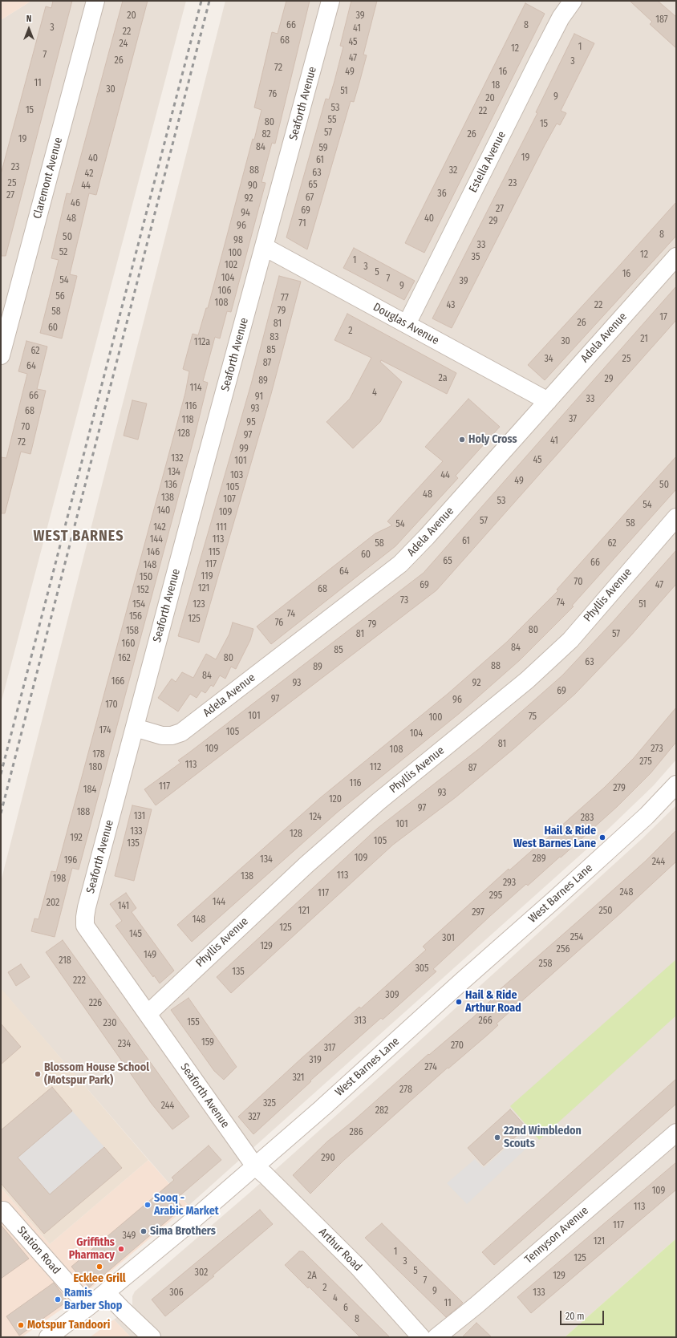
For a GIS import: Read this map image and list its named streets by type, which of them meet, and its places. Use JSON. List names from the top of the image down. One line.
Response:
{"streets":{"street":["Seaforth Avenue","Estella Avenue","Claremont Avenue","Douglas Avenue","Adela Avenue","Phyllis Avenue","West Barnes Lane","Tennyson Avenue","Arthur Road","Station Road"]},"crossings":[["Seaforth Avenue","Douglas Avenue"],["Seaforth Avenue","Adela Avenue"],["Seaforth Avenue","Phyllis Avenue"],["Seaforth Avenue","West Barnes Lane"],["Seaforth Avenue","Arthur Road"],["Estella Avenue","Douglas Avenue"],["Douglas Avenue","Adela Avenue"],["West Barnes Lane","Arthur Road"],["West Barnes Lane","Station Road"]],"districts":["WEST BARNES"],"places":["Holy Cross","Hail & Ride West Barnes Lane","Hail & Ride Arthur Road","Blossom House School (Motspur Park)","22nd Wimbledon Scouts","Sooq - Arabic Market","Sima Brothers","Griffiths Pharmacy","Ecklee Grill","Ramis Barber Shop","Motspur Tandoori"],"house_numbers":["20","39","187","66","8","3","41","22","68","45","24","1","12","7","47","26","3","72","49","16","11","18","30","51","76","9","20","53","15","22","55","80","15","57","82","26","19","84","59","19","40","61","23","88","32","63","42","25","23","65","44","90","36","27","67","92","46","27","69","94","48","40","29","71","96","8","50","98","33","52","100","12","35","1","102","3","5","16","104","7","54","39","9","106","56","77","108","43","22","79","58","17","26","81","60","2","83","21","30","112a","85","62","34","25","87","64","2a","29","89","114","4","66","91","33","116","93","68","37","118","95","70","128","97","41","72","99","132","45","101","134","103","44","49","136","50","105","48","138","107","53","54","140","109","57","58","54","142","111","144","113","61","58","62","146","115","60","65","66","117","148","64","119","150","70","69","47","121","68","152","73","74","154","123","51","74","156","125","76","79","80","158","81","57","160","84","85","162","80","63","88","89","84","166","93","92","69","97","96","170","101","75","100","174","105","104","81","109","273","108","178","275","113","180","112","87","116","117","279","184","93","120","97","188","131","124","283","101","133","128","192","105","135","109","289","134","196","244","113","138","198","293","248","117","295","144","202","141","121","250","297","148","125","145","254","301","129","256","149","218","258","305","135","222","309","226","313","266","155","230","159","234","270","317","319","274","321","278","325","244","282","327","286","290","109","113","117","349","121","1","125","3","5","302","2A","129","7","2","9","306","133","4","11","6","8"],"scale_bar":"20 m","north":"top"}
